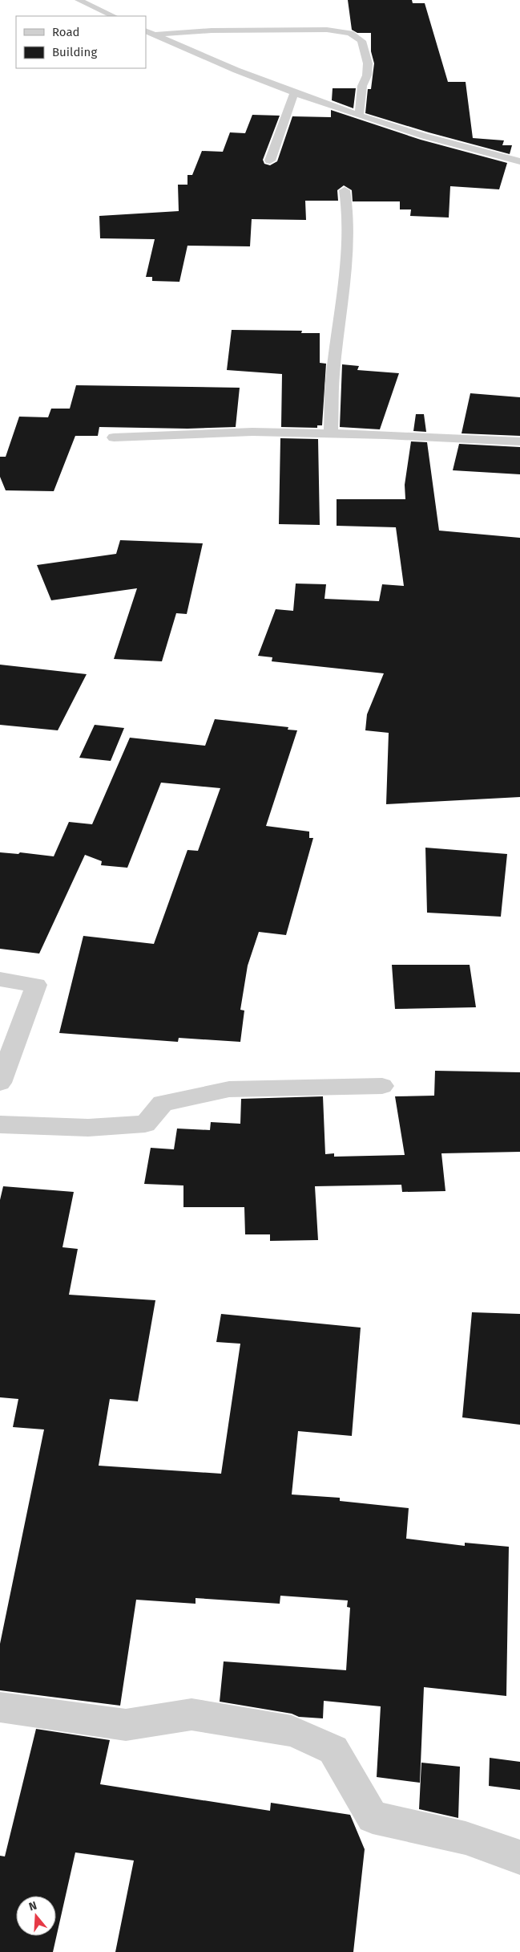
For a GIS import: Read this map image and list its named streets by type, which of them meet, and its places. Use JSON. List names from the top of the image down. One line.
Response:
{"legend":["Road","Building"],"north":"top"}
